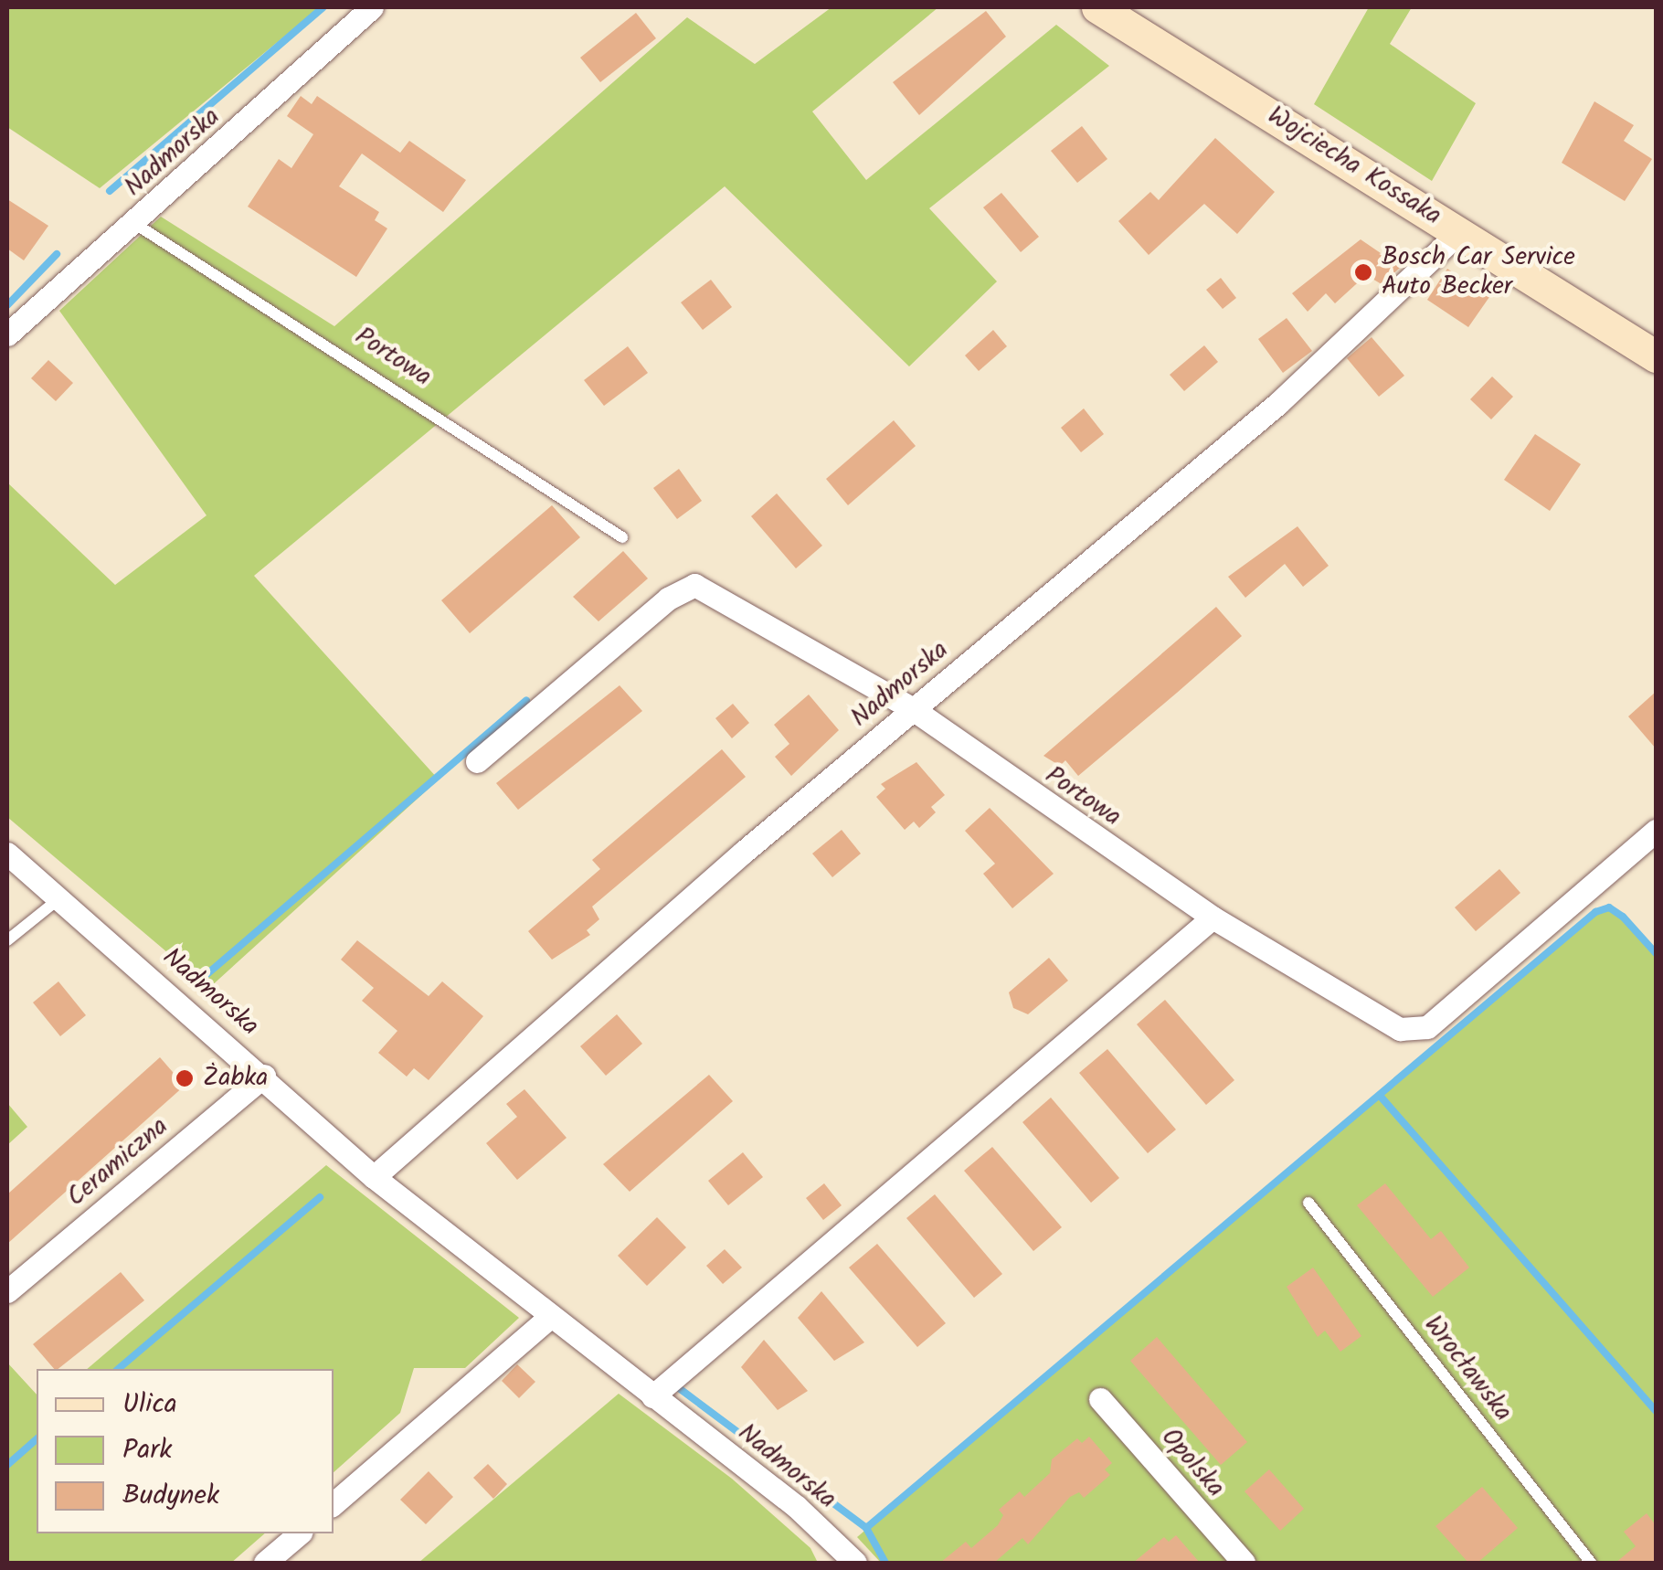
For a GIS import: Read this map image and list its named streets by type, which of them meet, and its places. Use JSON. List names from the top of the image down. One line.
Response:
{"streets":{"main road":["Wojciecha Kossaka"],"street":["Nadmorska","Portowa","Ceramiczna","Opolska"],"lane":["Wrocławska"]},"crossings":[["Nadmorska","Wojciecha Kossaka"],["Nadmorska","Portowa"],["Nadmorska","Ceramiczna"]],"places":["Bosch Car Service Auto Becker","Żabka"],"legend":["Ulica","Park","Budynek"]}
